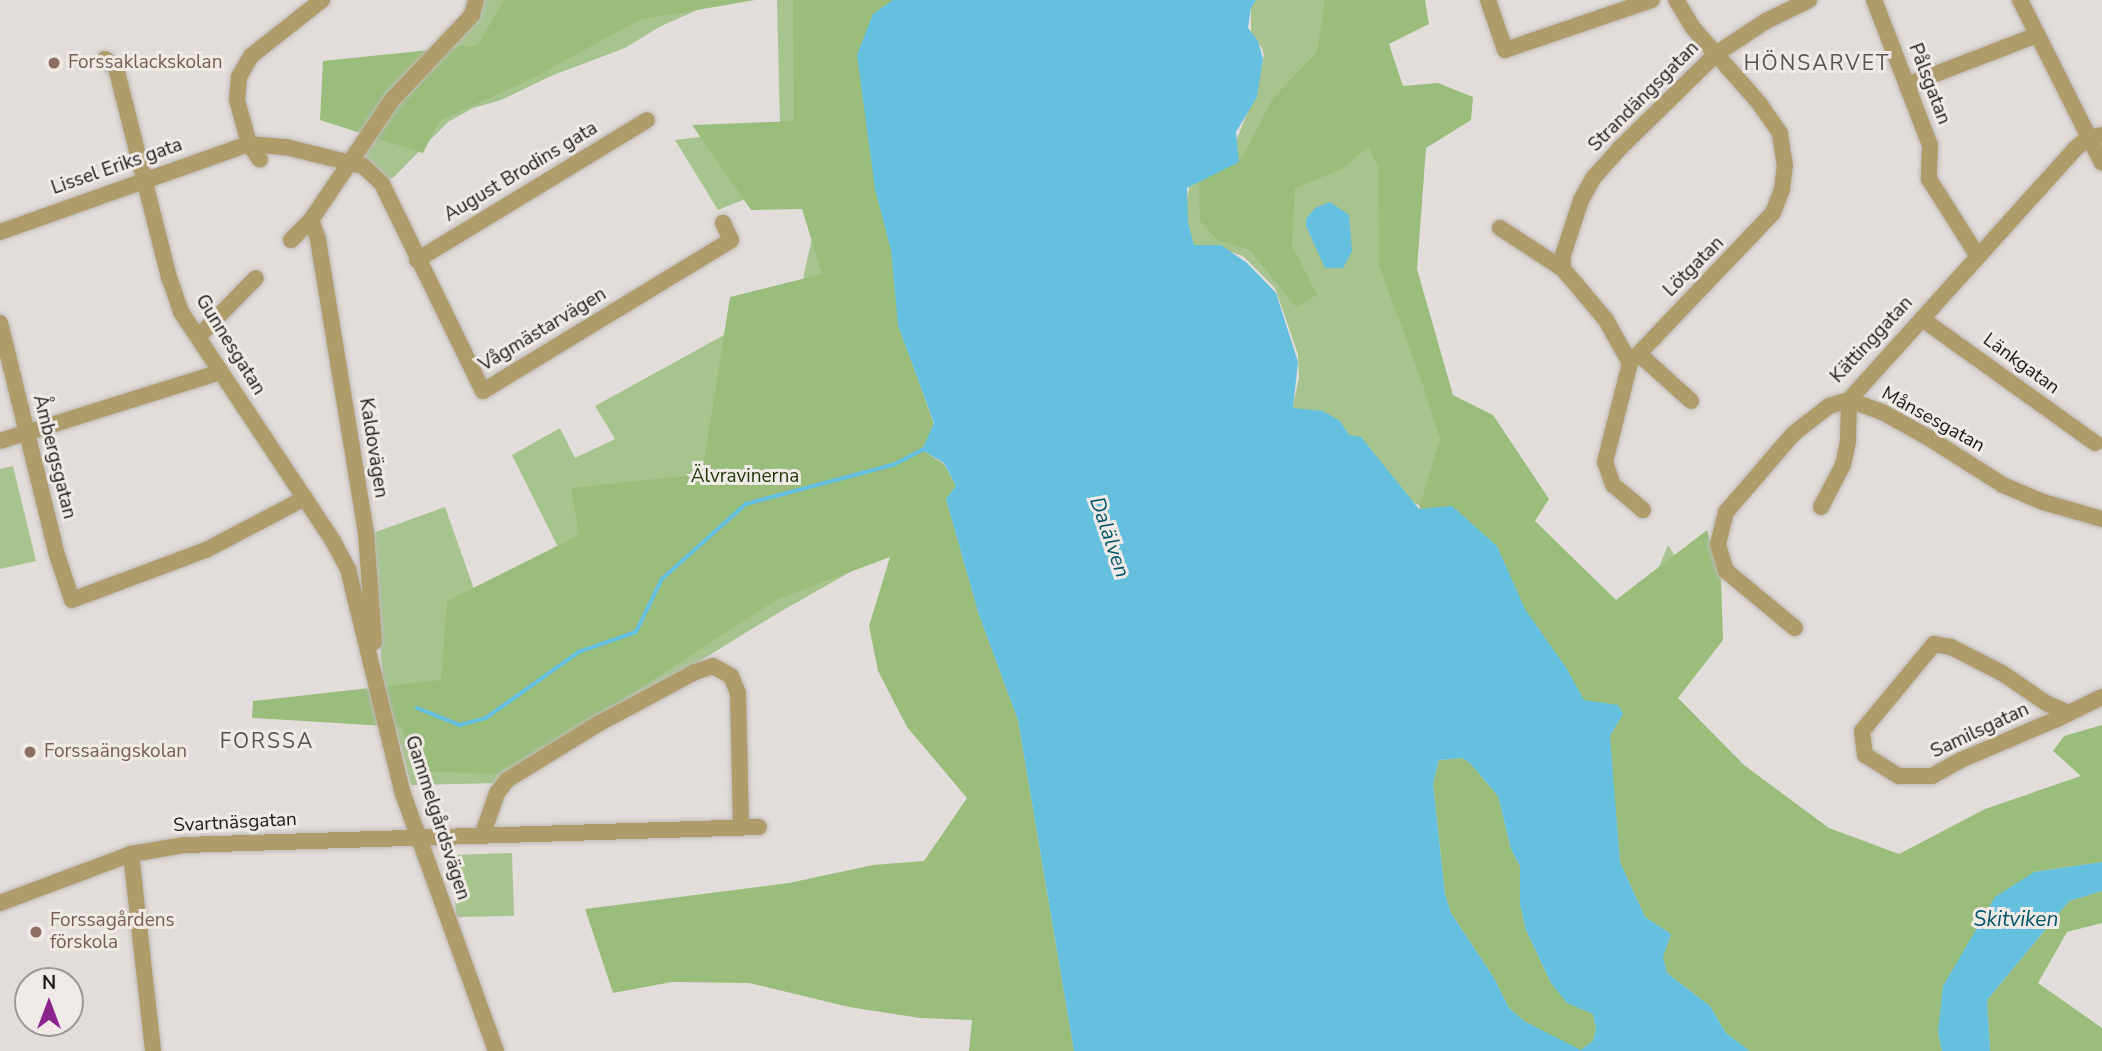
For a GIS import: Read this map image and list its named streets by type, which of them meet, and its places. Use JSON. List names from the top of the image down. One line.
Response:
{"streets":{"street":["Pålsgatan","Strandängsgatan","Lissel Eriks gata","August Brodins gata","Lötgatan","Vågmästarvägen","Kättinggatan","Gunnesgatan","Länkgatan","Månsesgatan","Kaldovägen","Åmbergsgatan","Samilsgatan","Gammelgårdsvägen","Svartnäsgatan"]},"crossings":[["Pålsgatan","Kättinggatan"],["Strandängsgatan","Lötgatan"],["Lissel Eriks gata","Vågmästarvägen"],["Lissel Eriks gata","Gunnesgatan"],["August Brodins gata","Vågmästarvägen"],["Kättinggatan","Länkgatan"],["Kättinggatan","Månsesgatan"],["Gunnesgatan","Åmbergsgatan"],["Gunnesgatan","Gammelgårdsvägen"],["Kaldovägen","Gammelgårdsvägen"],["Gammelgårdsvägen","Svartnäsgatan"]],"districts":["HÖNSARVET","FORSSA"],"water":["Dalälven","Skitviken"],"parks":["Älvravinerna"],"places":["Forssaklackskolan","Forssaängskolan","Forssagårdens förskola"],"north":"top"}
